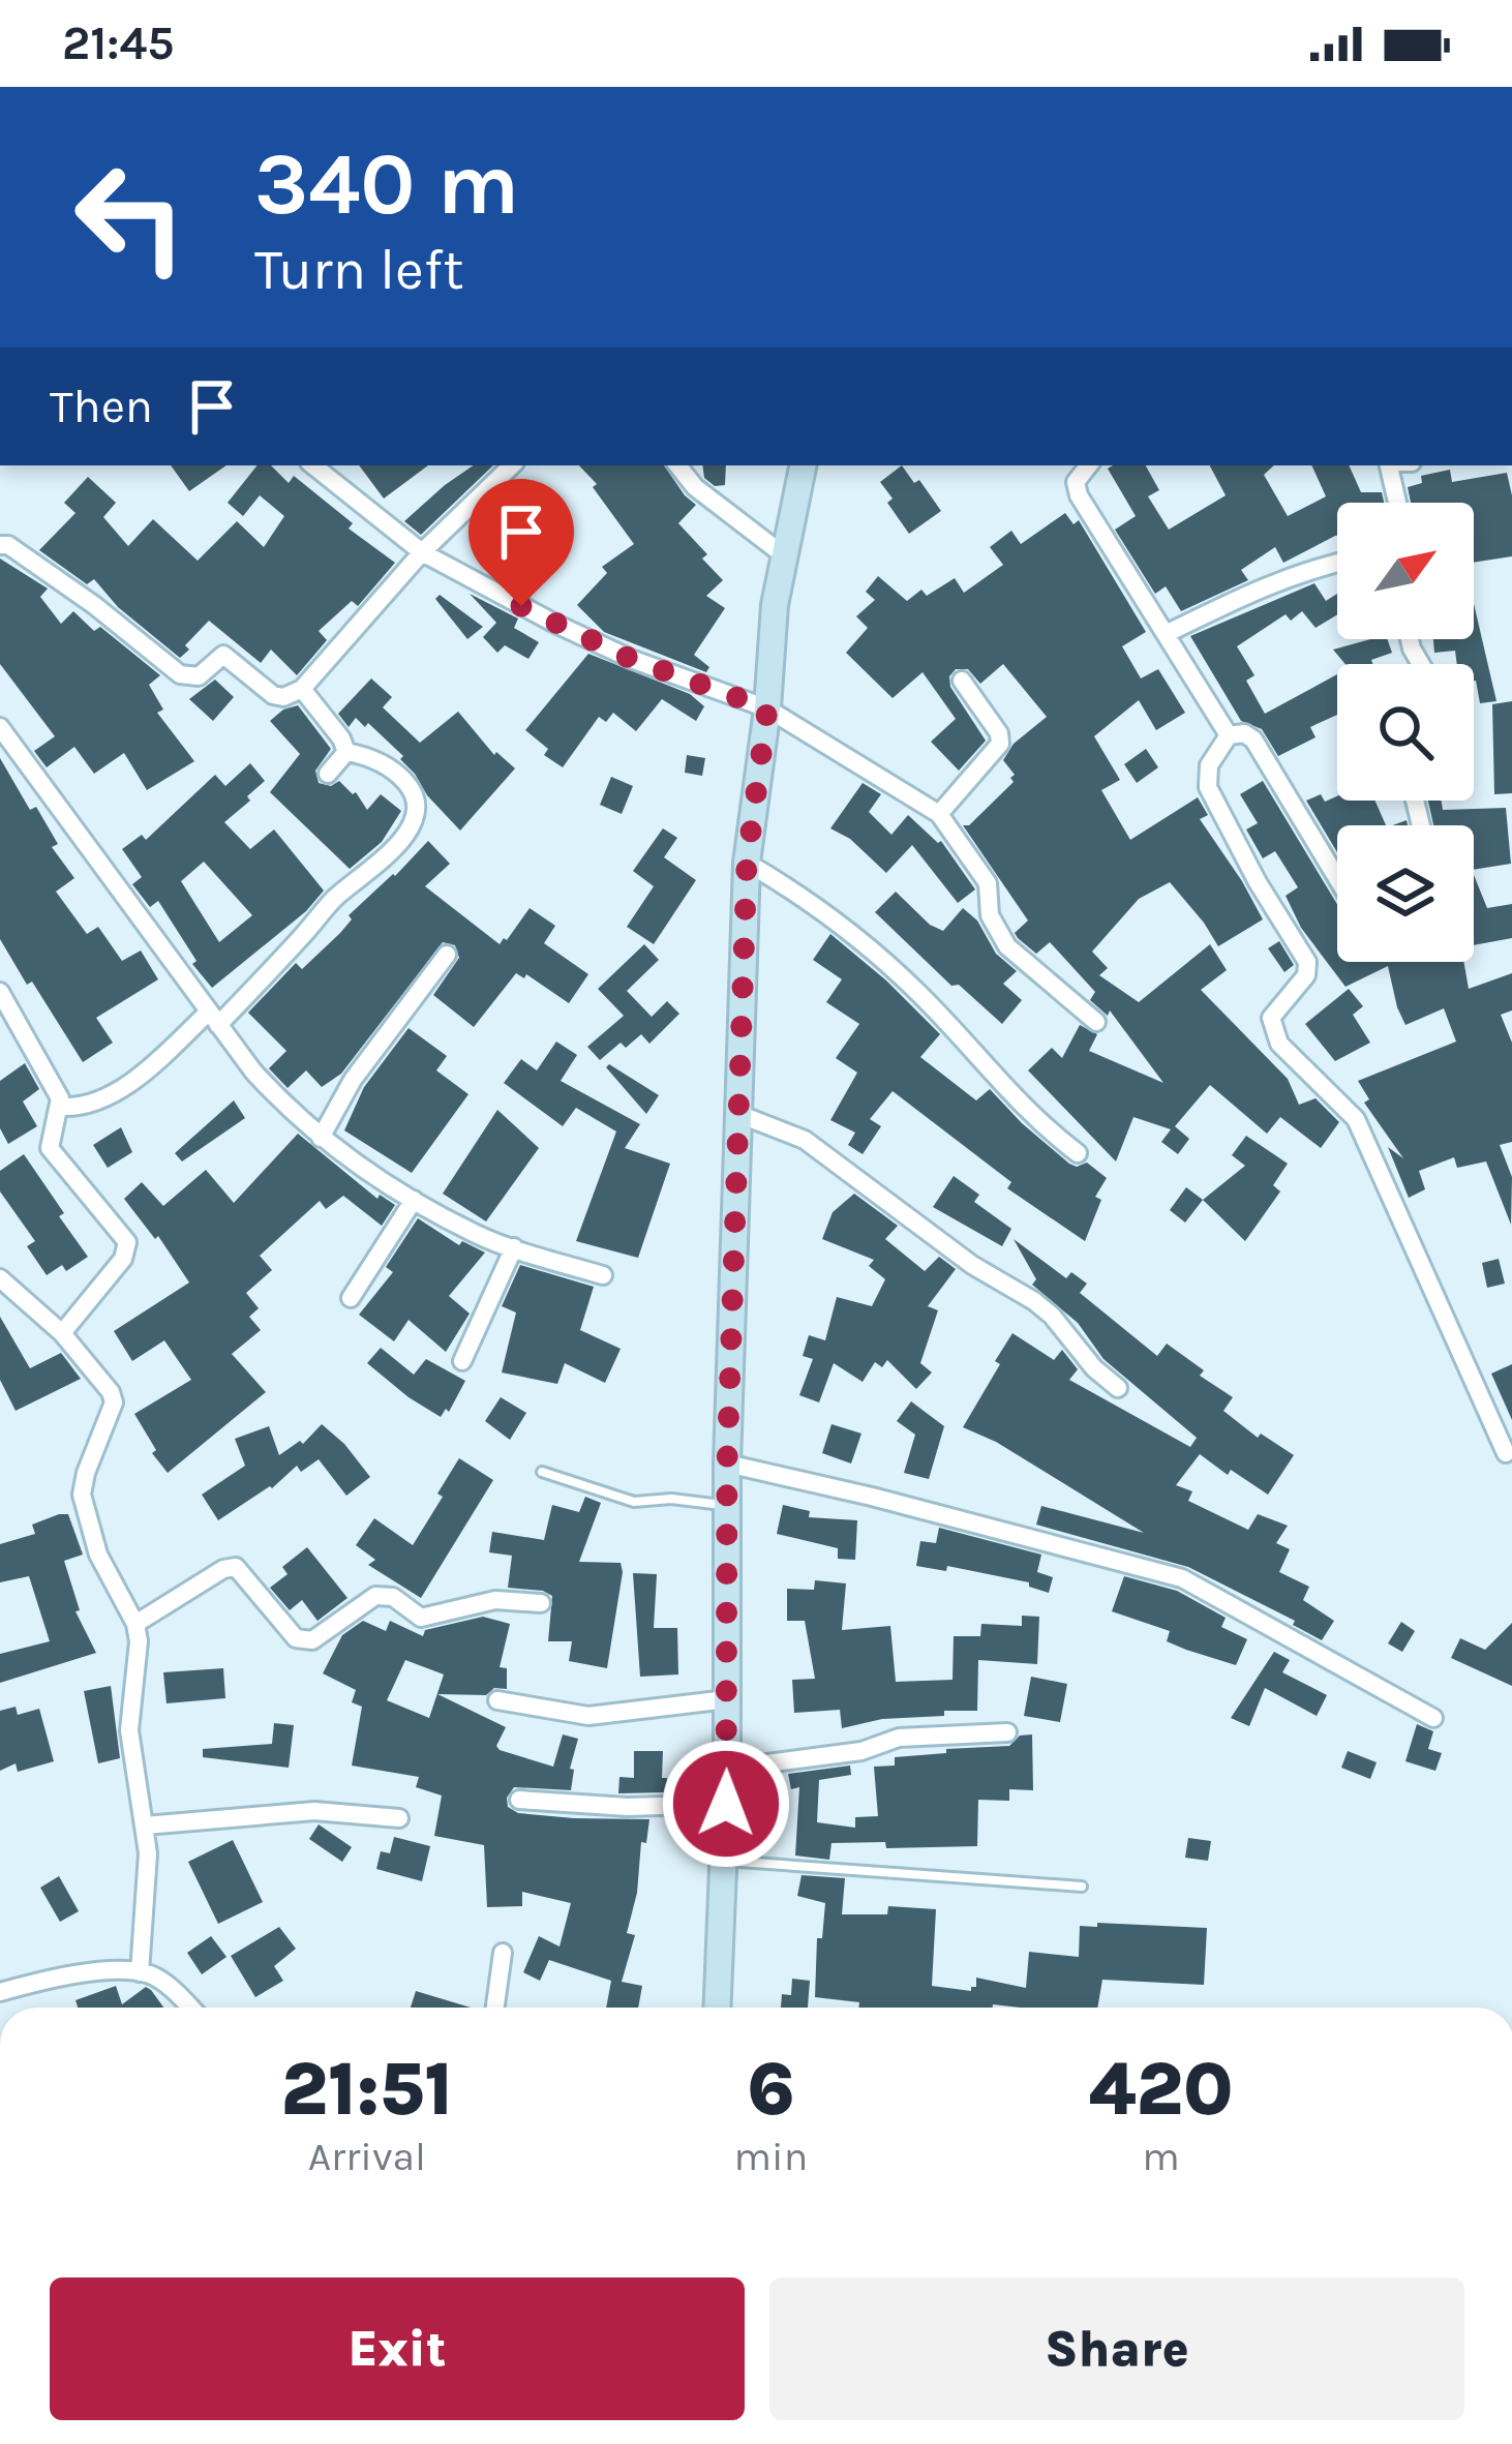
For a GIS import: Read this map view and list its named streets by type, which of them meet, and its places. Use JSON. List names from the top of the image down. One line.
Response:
{"north":"top right","page":{"status":"21:45","turn":["340 m","Turn left"],"then":"Then","eta":["21:51","Arrival","6","min","420","m"],"buttons":["Exit","Share"]}}
